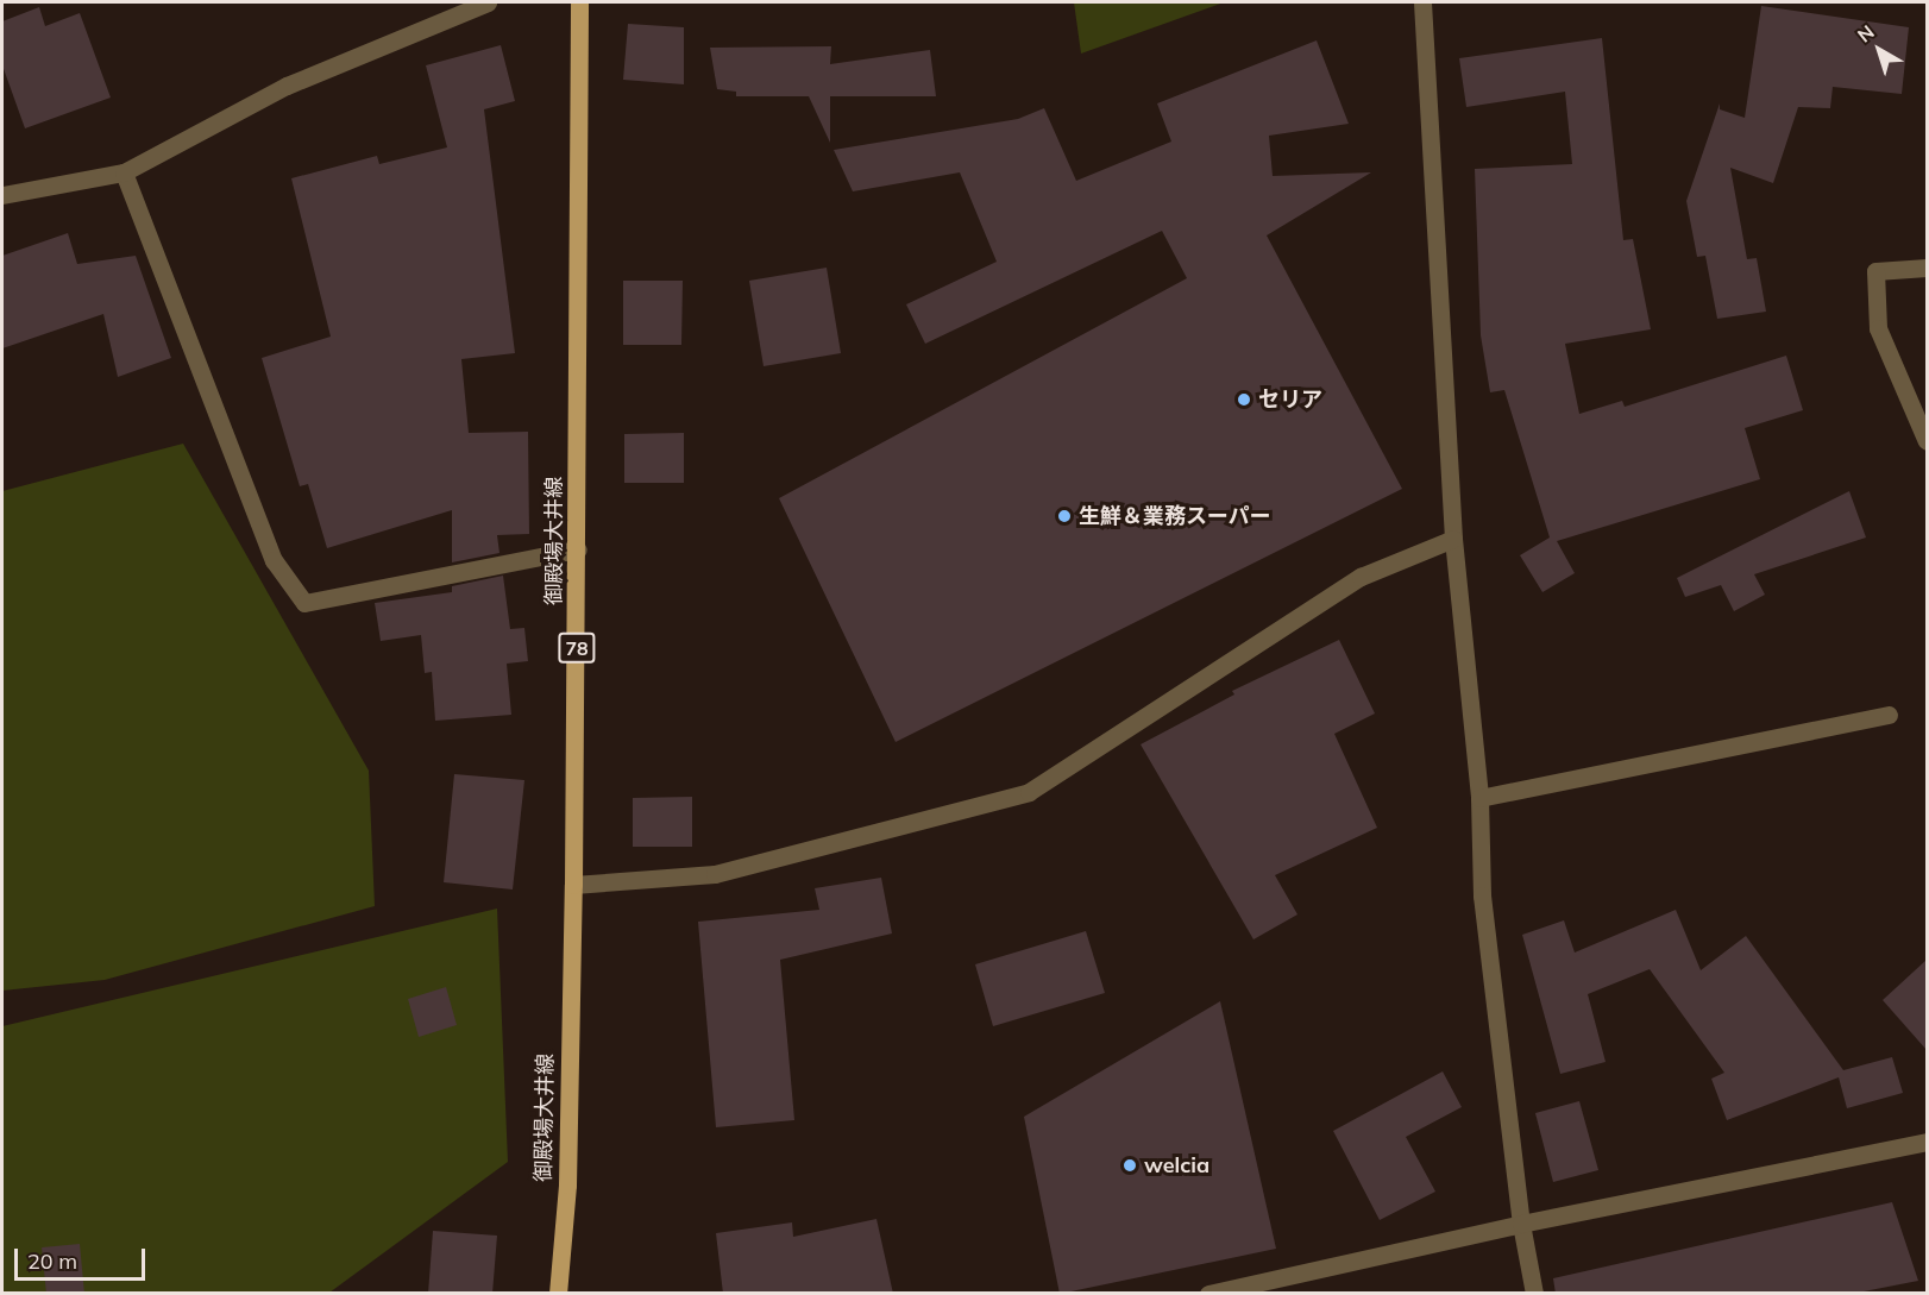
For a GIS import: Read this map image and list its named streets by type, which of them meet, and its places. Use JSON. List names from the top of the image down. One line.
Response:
{"streets":{"main road":["御殿場大井線","78"]},"places":["セリア","生鮮＆業務スーパー","welcia"],"scale_bar":"20 m","north":"top left"}
